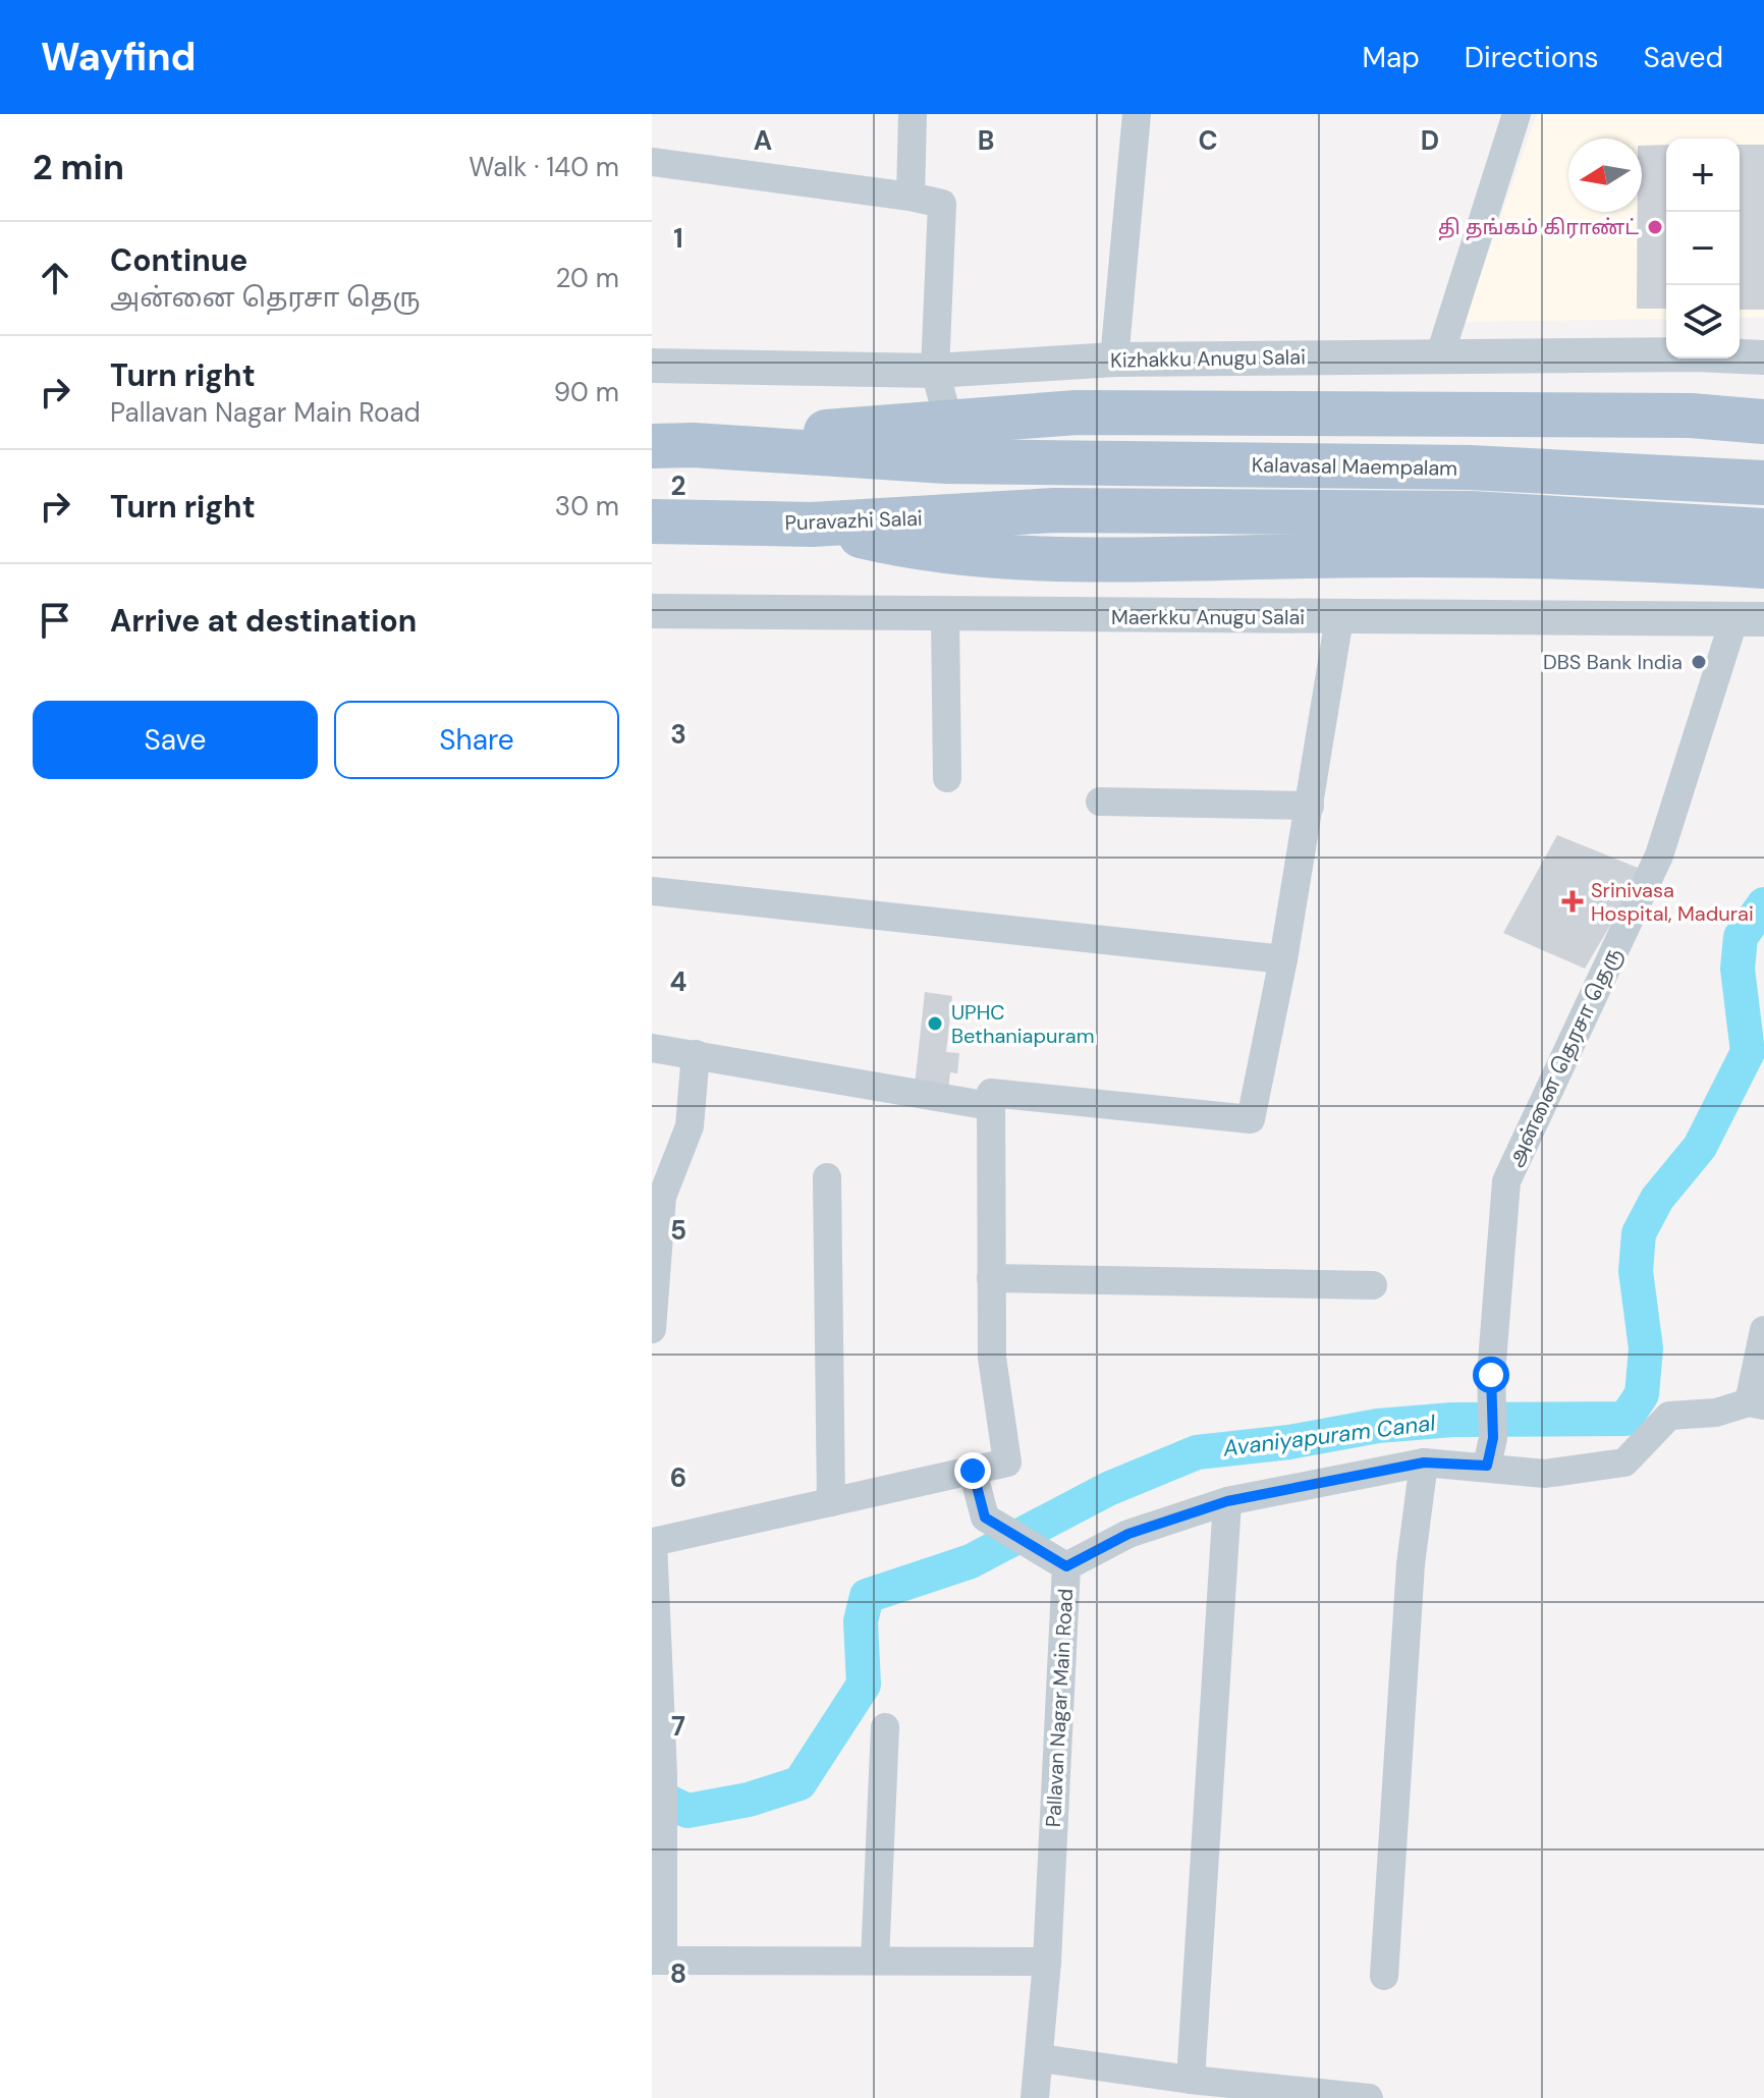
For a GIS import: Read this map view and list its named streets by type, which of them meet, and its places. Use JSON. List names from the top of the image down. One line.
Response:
{"streets":{"main road":["Kalavasal Maempalam","Puravazhi Salai"],"street":["Kizhakku Anugu Salai","Maerkku Anugu Salai","அன்னை தெரசா தெரு","Pallavan Nagar Main Road"]},"crossings":[["Maerkku Anugu Salai","அன்னை தெரசா தெரு"],["அன்னை தெரசா தெரு","Pallavan Nagar Main Road"]],"water":["Avaniyapuram Canal"],"places":{"other":["தி தங்கம் கிராண்ட்","DBS Bank India","UPHC Bethaniapuram"],"health":["Srinivasa Hospital, Madurai"]},"north":"left","page":{"header":"Wayfind","nav":["Map","Directions","Saved"],"heading":["2 min","Walk · 140 m"],"map_buttons":["+","−"],"list":[["Continue","அன்னை தெரசா தெரு","20 m"],["Turn right","Pallavan Nagar Main Road","90 m"],["Turn right","30 m"],"Arrive at destination"],"buttons":["Save","Share"]},"grid":{"columns":["A","B","C","D"],"rows":["1","2","3","4","5","6","7","8"]}}
